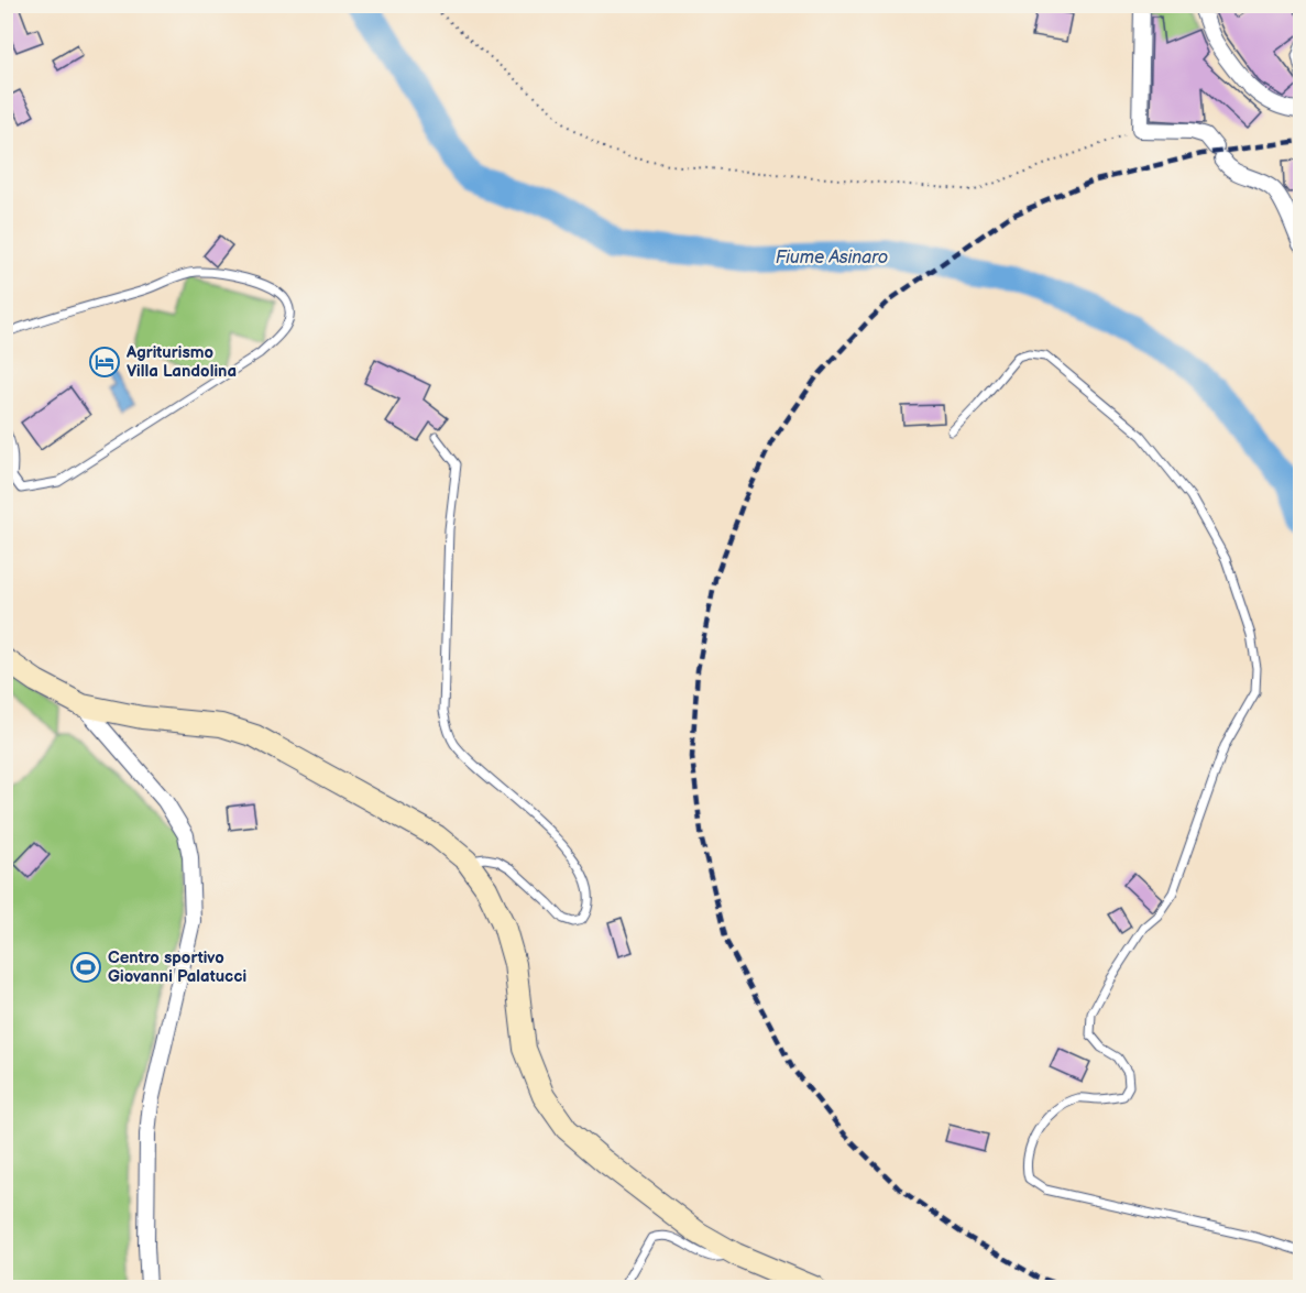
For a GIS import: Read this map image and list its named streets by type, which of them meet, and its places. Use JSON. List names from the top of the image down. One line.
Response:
{"water":["Fiume Asinaro"],"places":{"hotel":["Agriturismo Villa Landolina"],"sports":["Centro sportivo Giovanni Palatucci"]}}
